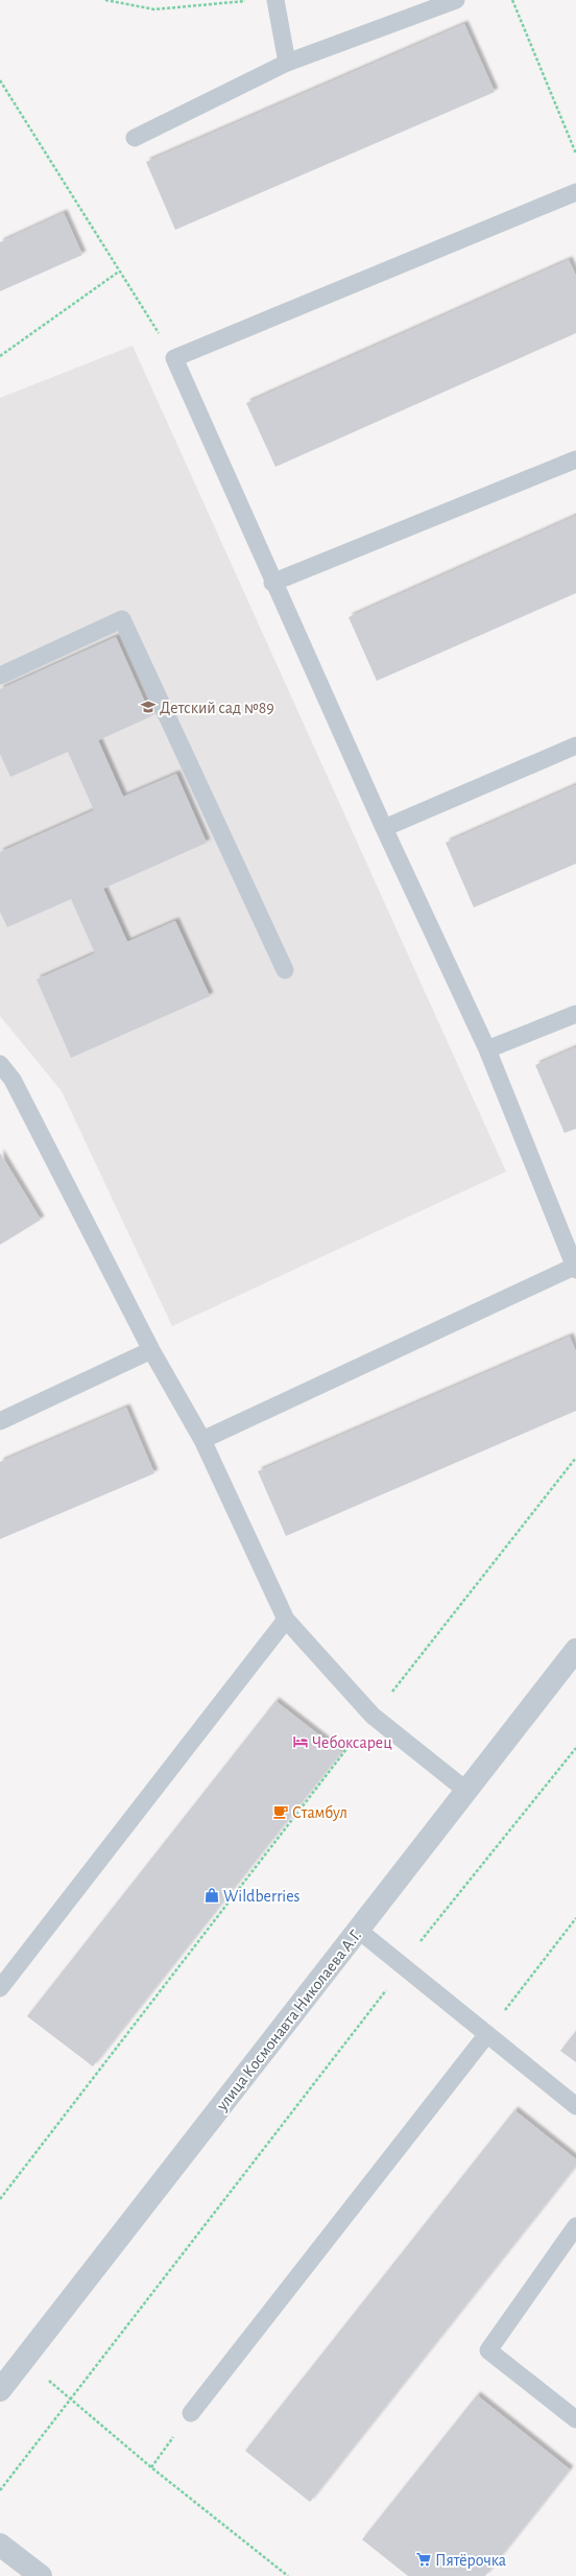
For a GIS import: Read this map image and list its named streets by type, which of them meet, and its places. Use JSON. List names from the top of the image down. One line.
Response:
{"streets":{"street":["улица Космонавта Николаева А.Г."]},"places":{"school or university":["Детский сад №89"],"hotel":["Чебоксарец"],"cafe":["Стамбул"],"shop":["Wildberries"],"supermarket":["Пятёрочка"]}}
